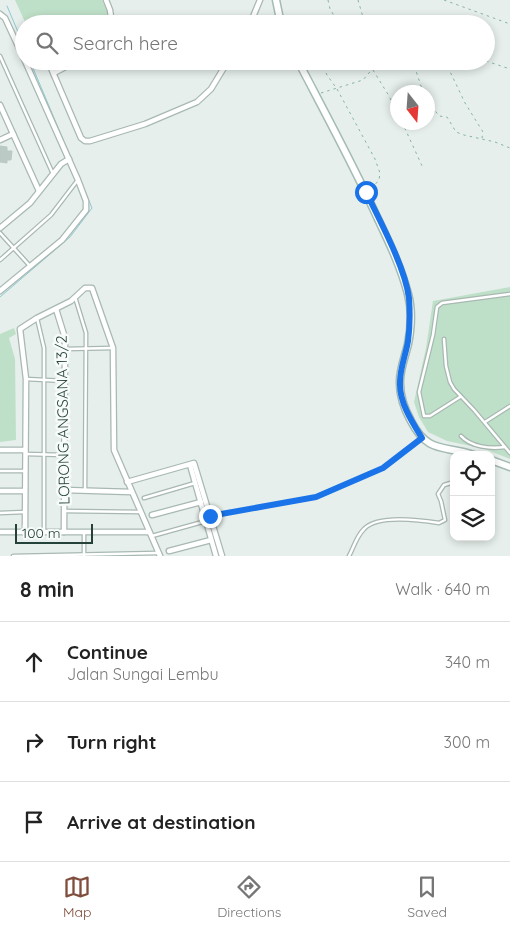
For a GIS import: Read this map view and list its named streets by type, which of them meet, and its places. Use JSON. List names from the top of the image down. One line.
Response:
{"streets":{"street":["LORONG ANGSANA 13/2"]},"scale_bar":"100 m","north":"bottom","page":{"search":"Search here","scale":"100 m","heading":["8 min","Walk · 640 m"],"list":[["Continue","Jalan Sungai Lembu","340 m"],["Turn right","300 m"],"Arrive at destination"],"nav":["Map","Directions","Saved"]}}
